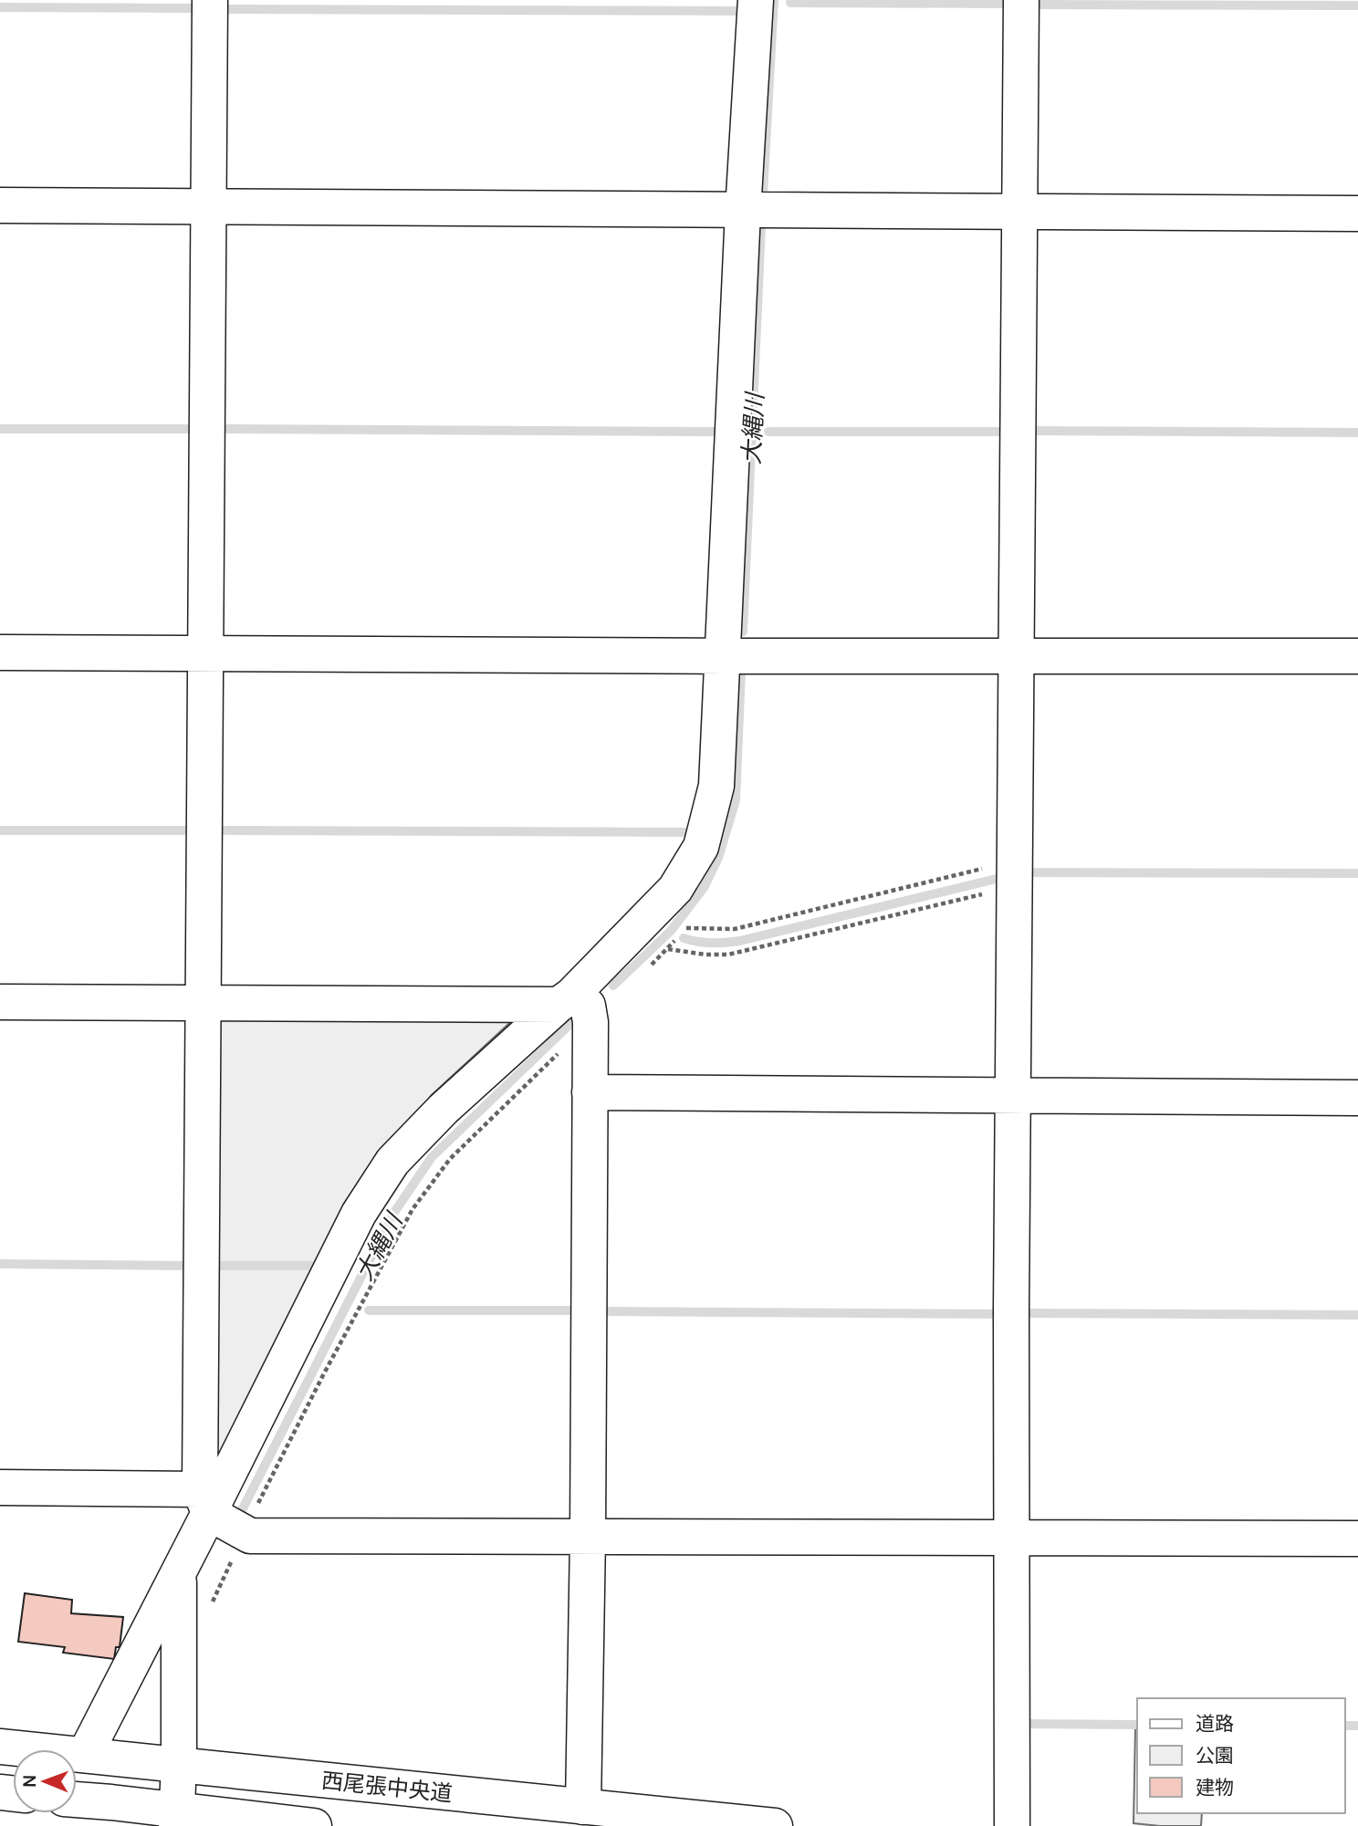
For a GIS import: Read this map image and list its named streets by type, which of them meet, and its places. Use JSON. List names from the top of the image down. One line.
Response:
{"streets":{"street":["西尾張中央道"]},"water":["大縄川"],"legend":["道路","公園","建物"],"north":"left"}
